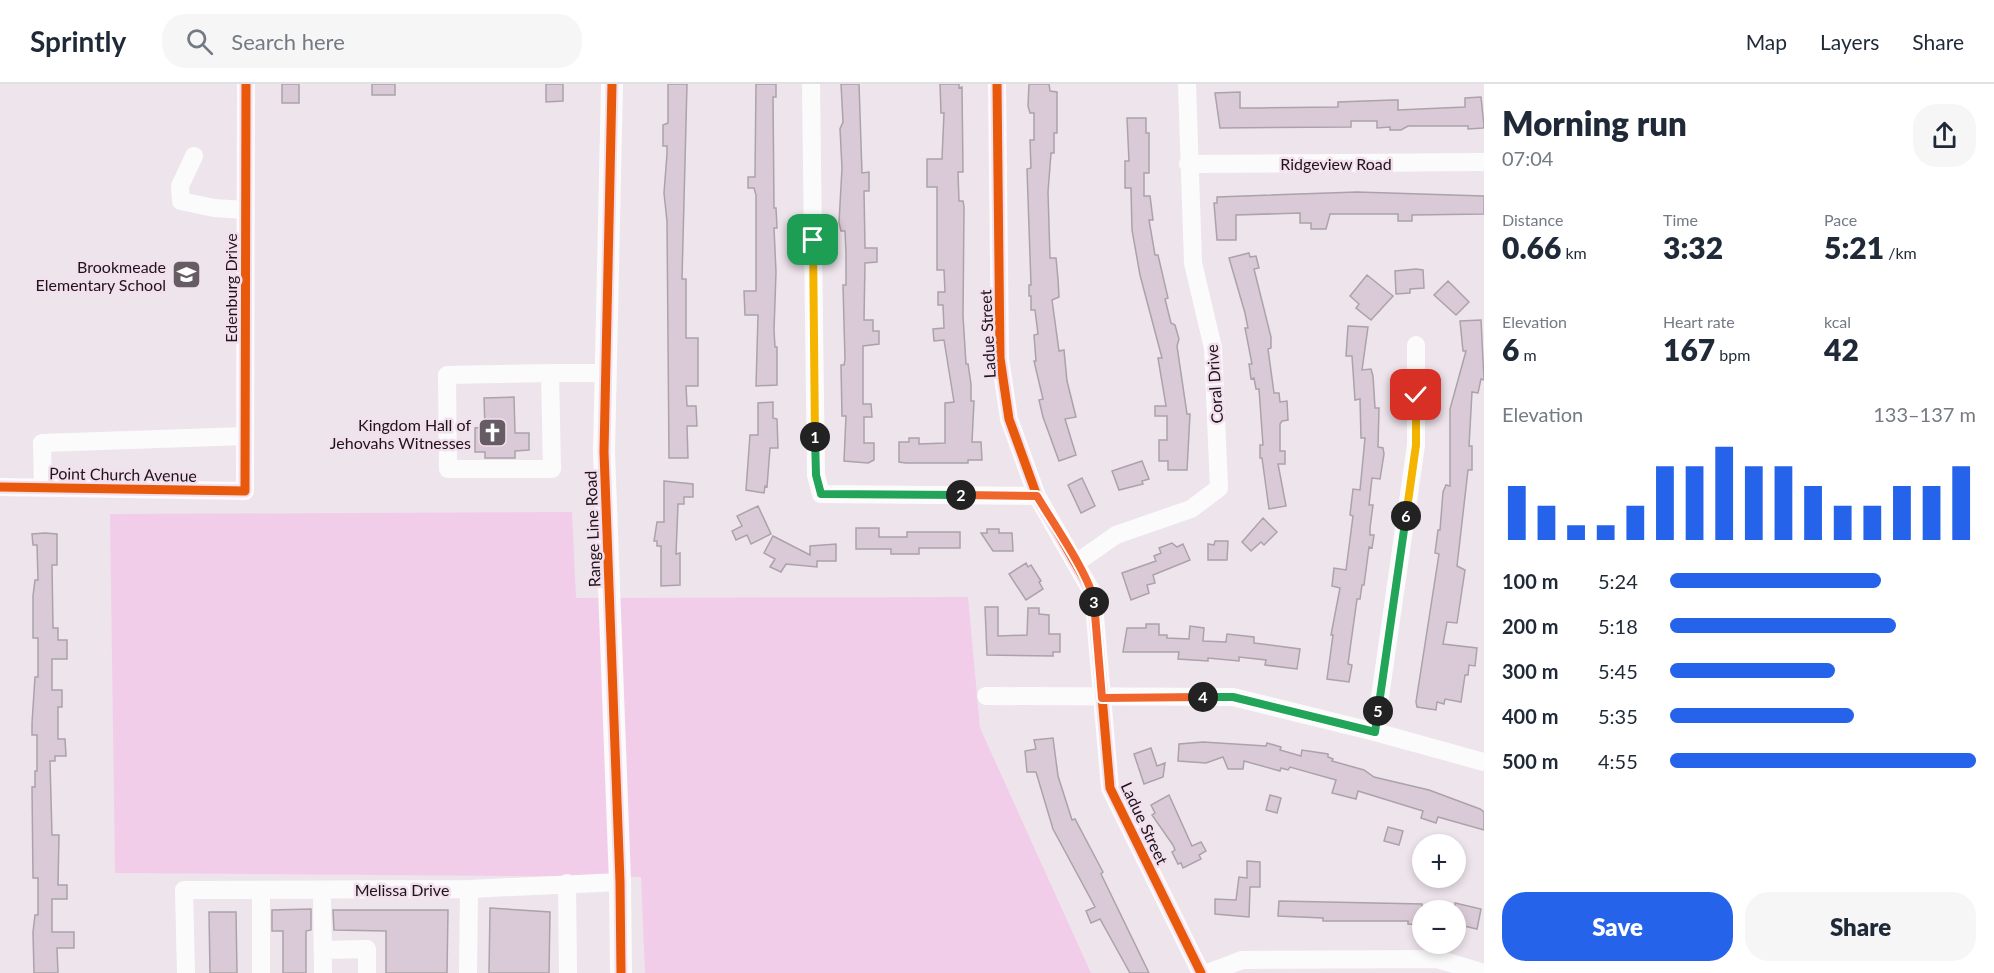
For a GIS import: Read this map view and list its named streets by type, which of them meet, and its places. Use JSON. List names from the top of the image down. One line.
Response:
{"streets":{"main road":["Range Line Road"],"street":["Ridgeview Road","Edenburg Drive","Ladue Street","Coral Drive","Point Church Avenue","Melissa Drive"]},"crossings":[["Ridgeview Road","Coral Drive"],["Edenburg Drive","Point Church Avenue"],["Ladue Street","Coral Drive"],["Range Line Road","Melissa Drive"]],"places":{"school or university":["Brookmeade Elementary School"],"church":["Kingdom Hall of Jehovahs Witnesses"]},"page":{"header":"Sprintly","search":"Search here","nav":["Map","Layers","Share"],"heading":["Morning run","07:04"],"stats":[["Distance","0.66 km"],["Time","3:32"],["Pace","5:21 /km"],["Elevation","6 m"],["Heart rate","167 bpm"],["kcal","42"]],"chart":["Elevation","133–137 m"],"pins":["1","2","6","3","4","5"],"list":[{"name":"100 m","note":"5:24"},{"name":"200 m","note":"5:18"},{"name":"300 m","note":"5:45"},{"name":"400 m","note":"5:35"},{"name":"500 m","note":"4:55"}],"map_buttons":["+","−"],"buttons":["Save","Share"]}}
